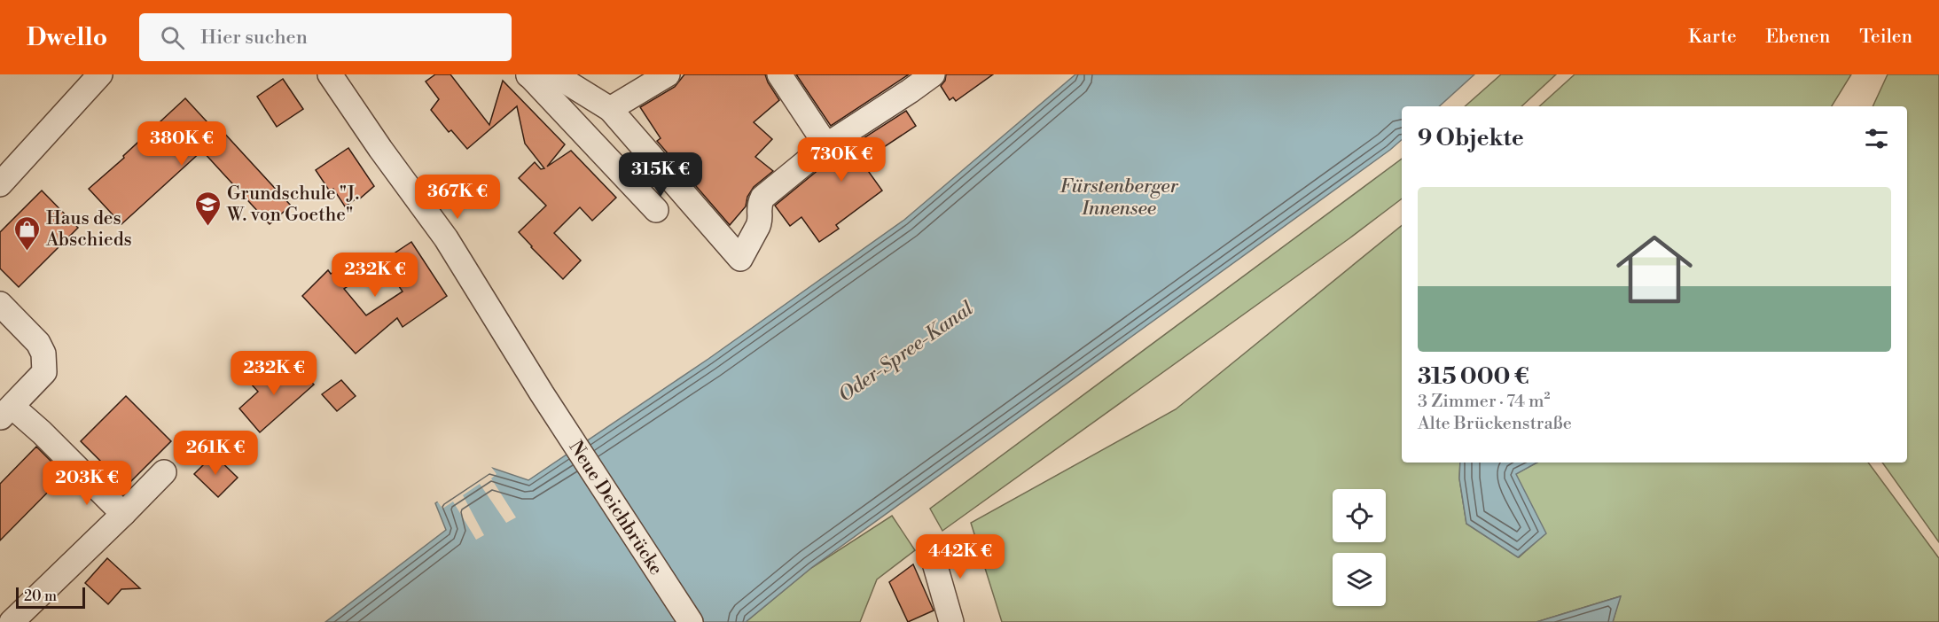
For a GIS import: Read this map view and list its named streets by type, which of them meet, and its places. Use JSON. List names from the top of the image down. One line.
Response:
{"streets":{"street":["Neue Deichbrücke"]},"water":["Fürstenberger Innensee","Oder-Spree-Kanal"],"places":{"school or university":["Grundschule \"J. W. von Goethe\""],"shop":["Haus des Abschieds"]},"scale_bar":"20 m","page":{"header":"Dwello","search":"Hier suchen","nav":["Karte","Ebenen","Teilen"],"heading":"9 Objekte","price":["380K €","730K €","315K €","367K €","232K €","232K €","261K €","203K €","442K €"],"list":[{"name":"315 000 €","note":"3 Zimmer · 74 m² · Alte Brückenstraße"}],"scale":"20 m"}}
